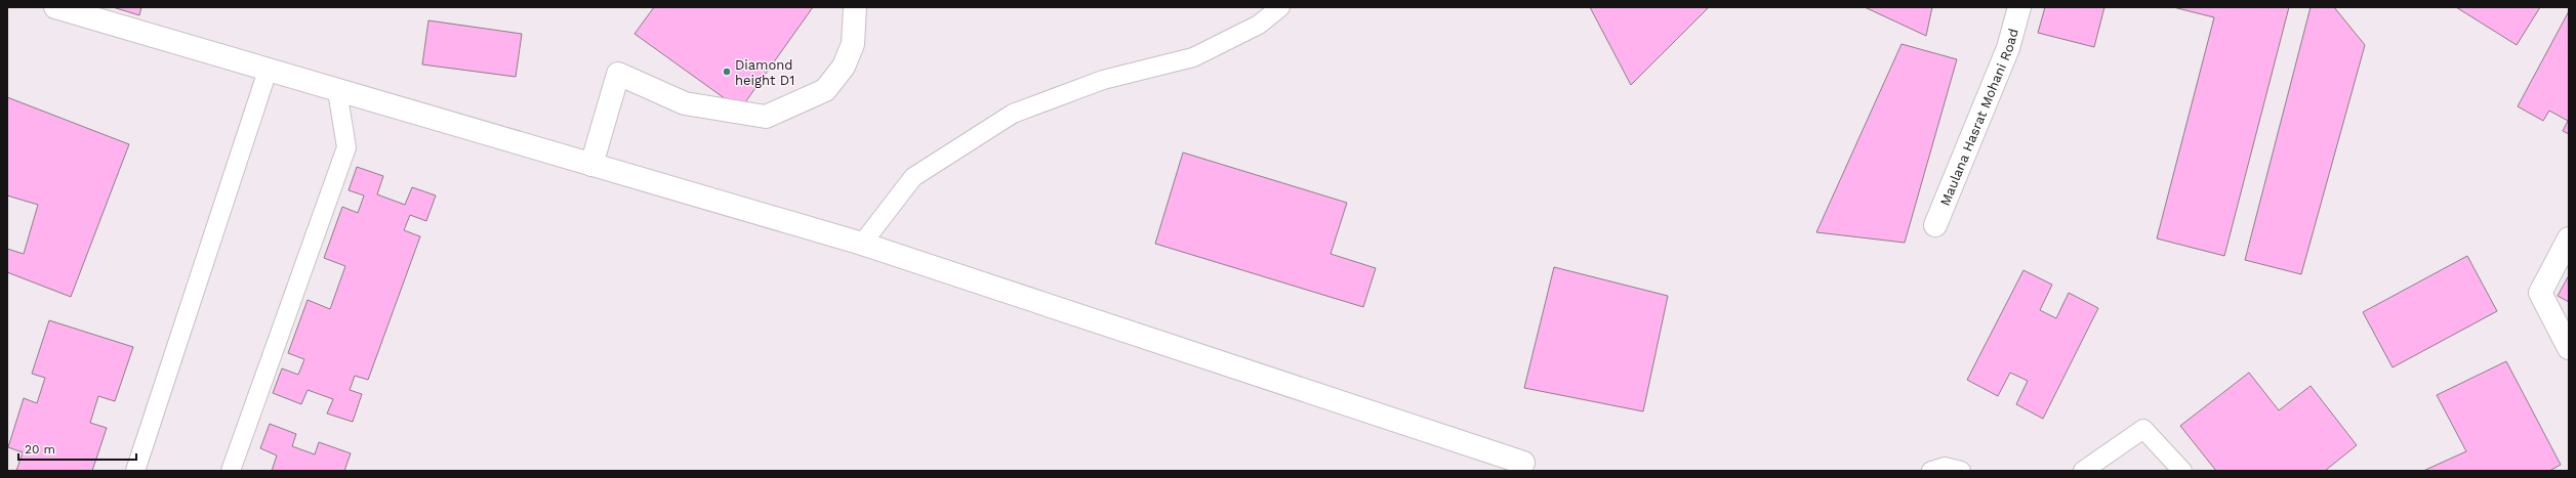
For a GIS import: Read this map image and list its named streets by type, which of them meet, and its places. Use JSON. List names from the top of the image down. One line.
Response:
{"streets":{"street":["Maulana Hasrat Mohani Road"]},"places":["Diamond height D1"],"scale_bar":"20 m"}
